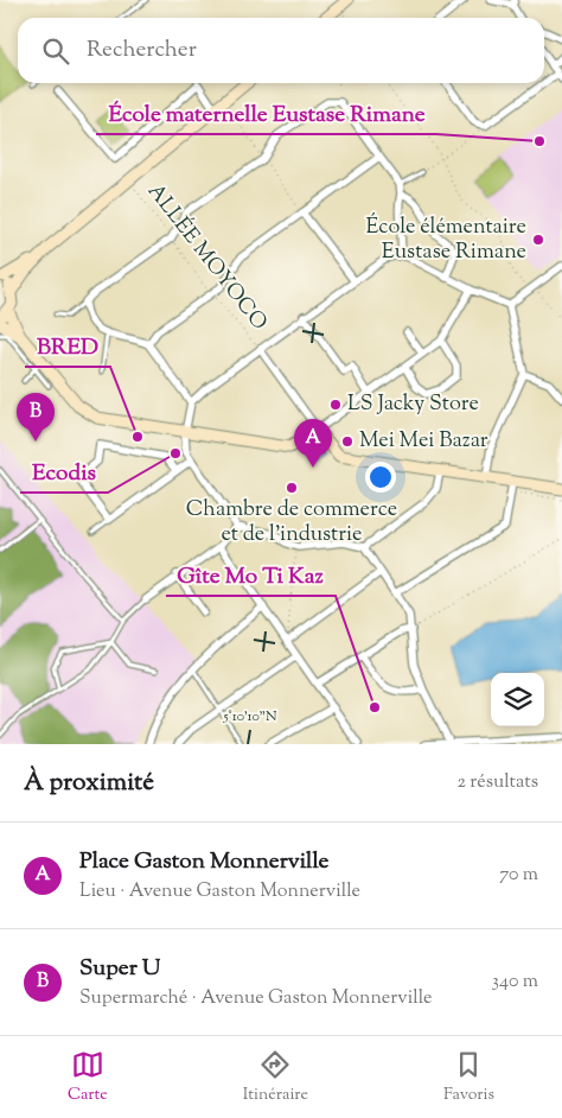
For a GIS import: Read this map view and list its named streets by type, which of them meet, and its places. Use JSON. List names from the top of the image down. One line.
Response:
{"streets":{"path":["ALLÉE MOYOCO"]},"places":["École maternelle Eustase Rimane","École élémentaire Eustase Rimane","LS Jacky Store","BRED","Mei Mei Bazar","Ecodis","Chambre de commerce et de l'industrie","Gîte Mo Ti Kaz"],"page":{"search":"Rechercher","pins":["B","A"],"heading":["À proximité","2 résultats"],"list":[{"mark":"A","name":"Place Gaston Monnerville","note":"Lieu · Avenue Gaston Monnerville","value":"70 m"},{"mark":"B","name":"Super U","note":"Supermarché · Avenue Gaston Monnerville","value":"340 m"}],"nav":["Carte","Itinéraire","Favoris"]},"coordinates":["5°10'10\"N"]}
